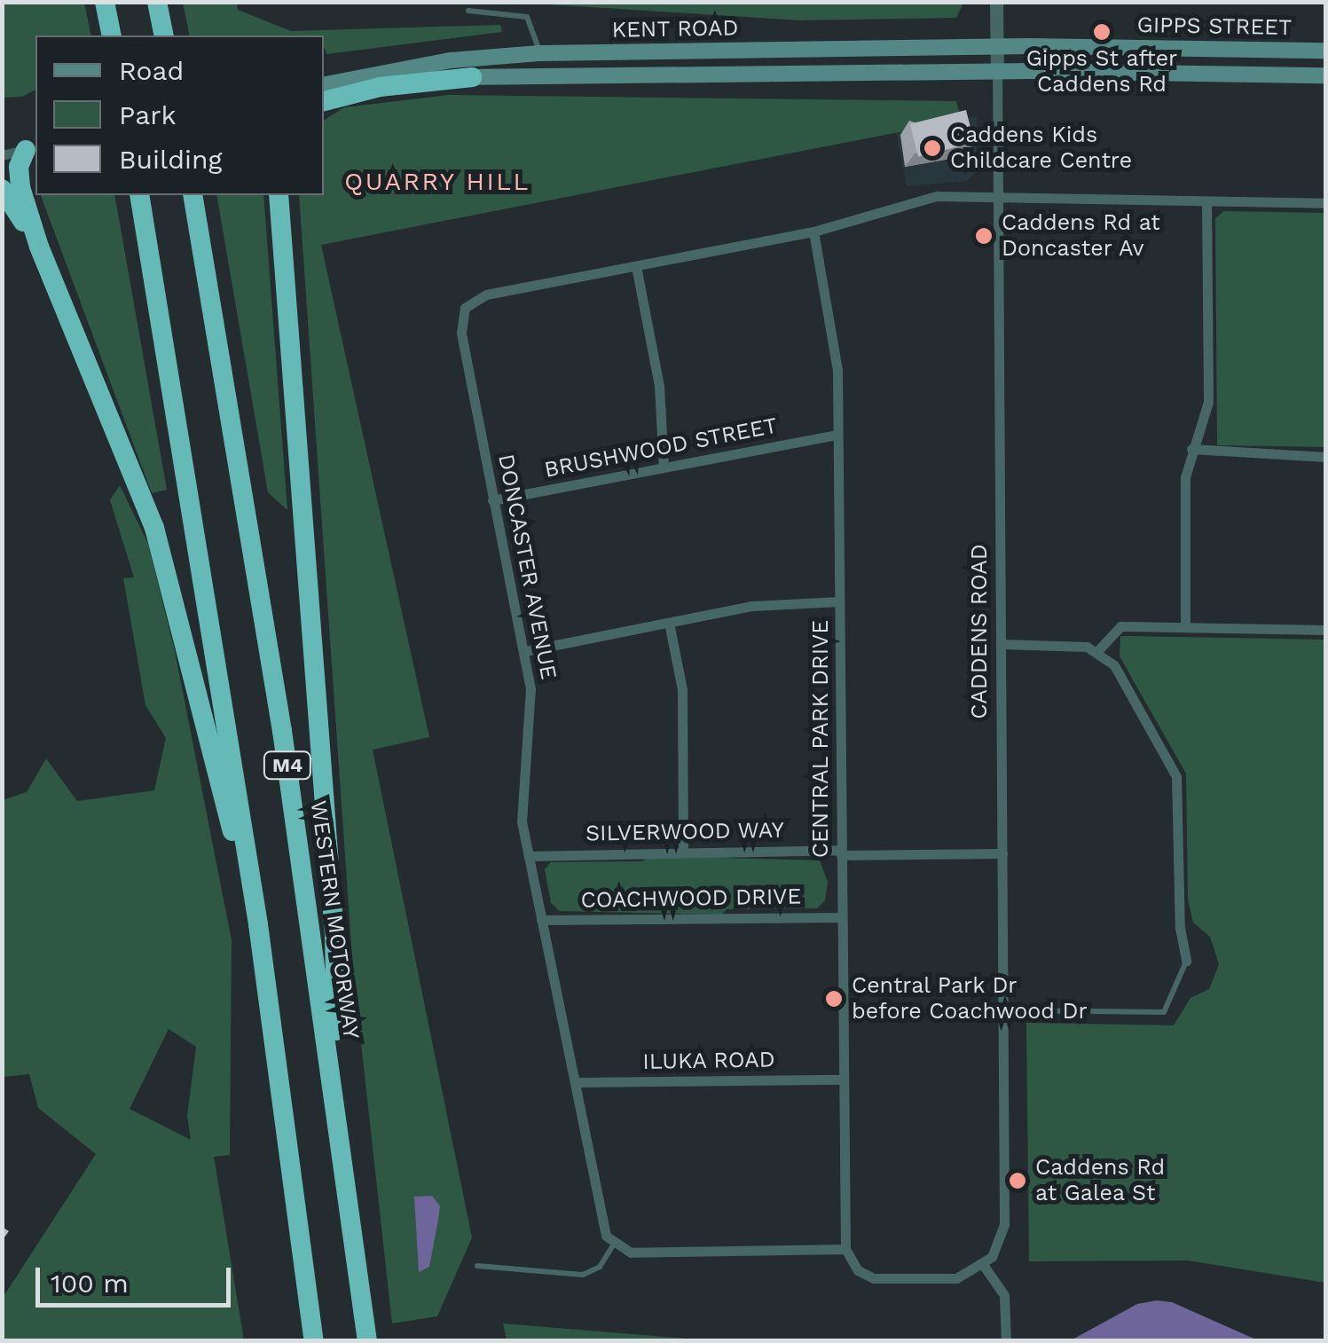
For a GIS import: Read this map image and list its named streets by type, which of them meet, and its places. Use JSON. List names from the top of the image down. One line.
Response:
{"streets":{"highway":["M4","WESTERN MOTORWAY"],"main road":["GIPPS STREET","KENT ROAD"],"street":["BRUSHWOOD STREET","DONCASTER AVENUE","CADDENS ROAD","CENTRAL PARK DRIVE","SILVERWOOD WAY","COACHWOOD DRIVE","ILUKA ROAD"]},"crossings":[["GIPPS STREET","KENT ROAD"],["GIPPS STREET","CADDENS ROAD"],["KENT ROAD","CADDENS ROAD"],["BRUSHWOOD STREET","DONCASTER AVENUE"],["BRUSHWOOD STREET","CENTRAL PARK DRIVE"],["DONCASTER AVENUE","CADDENS ROAD"],["DONCASTER AVENUE","CENTRAL PARK DRIVE"],["DONCASTER AVENUE","SILVERWOOD WAY"],["DONCASTER AVENUE","COACHWOOD DRIVE"],["DONCASTER AVENUE","ILUKA ROAD"],["CADDENS ROAD","SILVERWOOD WAY"],["CENTRAL PARK DRIVE","SILVERWOOD WAY"],["CENTRAL PARK DRIVE","COACHWOOD DRIVE"],["CENTRAL PARK DRIVE","ILUKA ROAD"]],"districts":["QUARRY HILL"],"places":["Gipps St after Caddens Rd","Caddens Kids Childcare Centre","Caddens Rd at Doncaster Av","Central Park Dr before Coachwood Dr","Caddens Rd at Galea St"],"legend":["Road","Park","Building"],"scale_bar":"100 m"}
